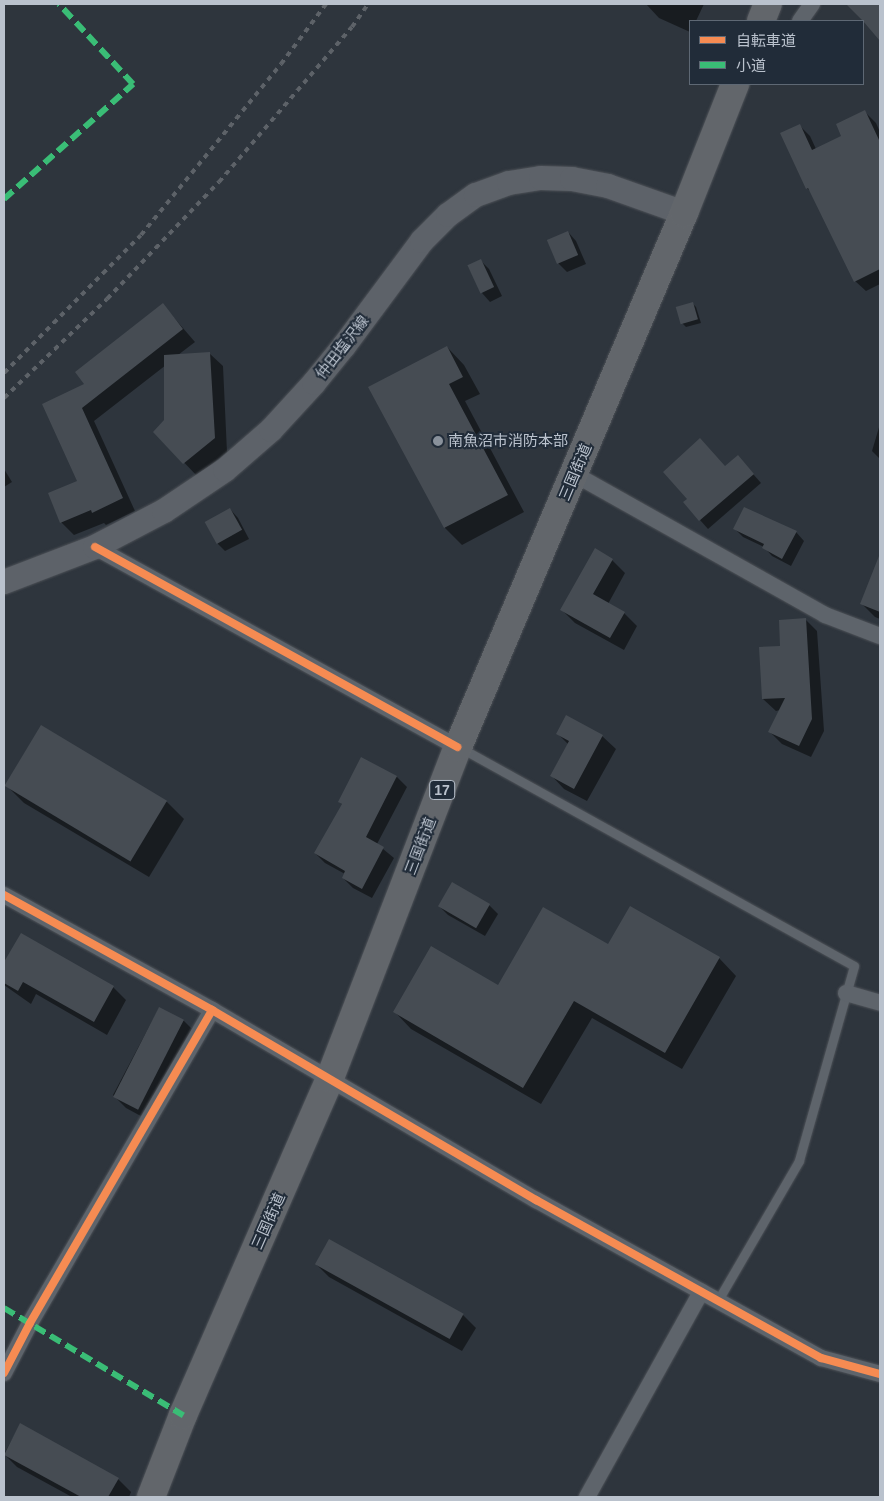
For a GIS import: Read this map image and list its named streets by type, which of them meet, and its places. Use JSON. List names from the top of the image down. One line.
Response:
{"streets":{"highway":["三国街道","17"],"main road":["仲田塩沢線"]},"crossings":[["仲田塩沢線","三国街道"]],"places":["南魚沼市消防本部"],"legend":["自転車道","小道"]}
